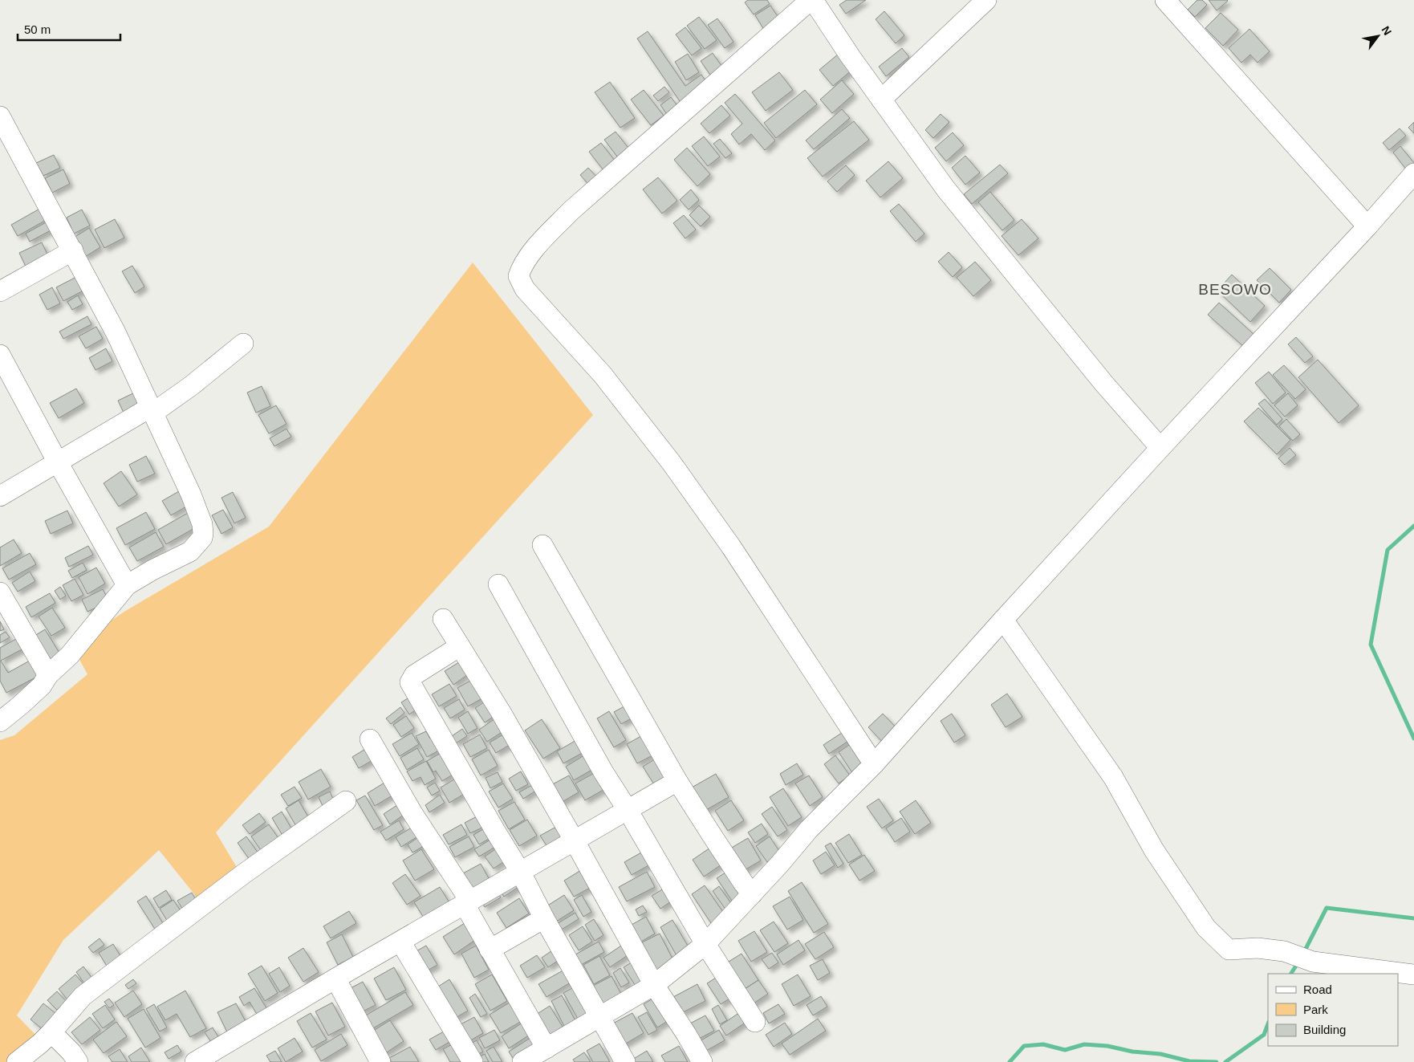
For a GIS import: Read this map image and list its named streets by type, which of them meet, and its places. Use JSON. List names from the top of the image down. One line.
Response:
{"districts":["BESOWO"],"legend":["Road","Park","Building"],"scale_bar":"50 m","north":"top right"}
